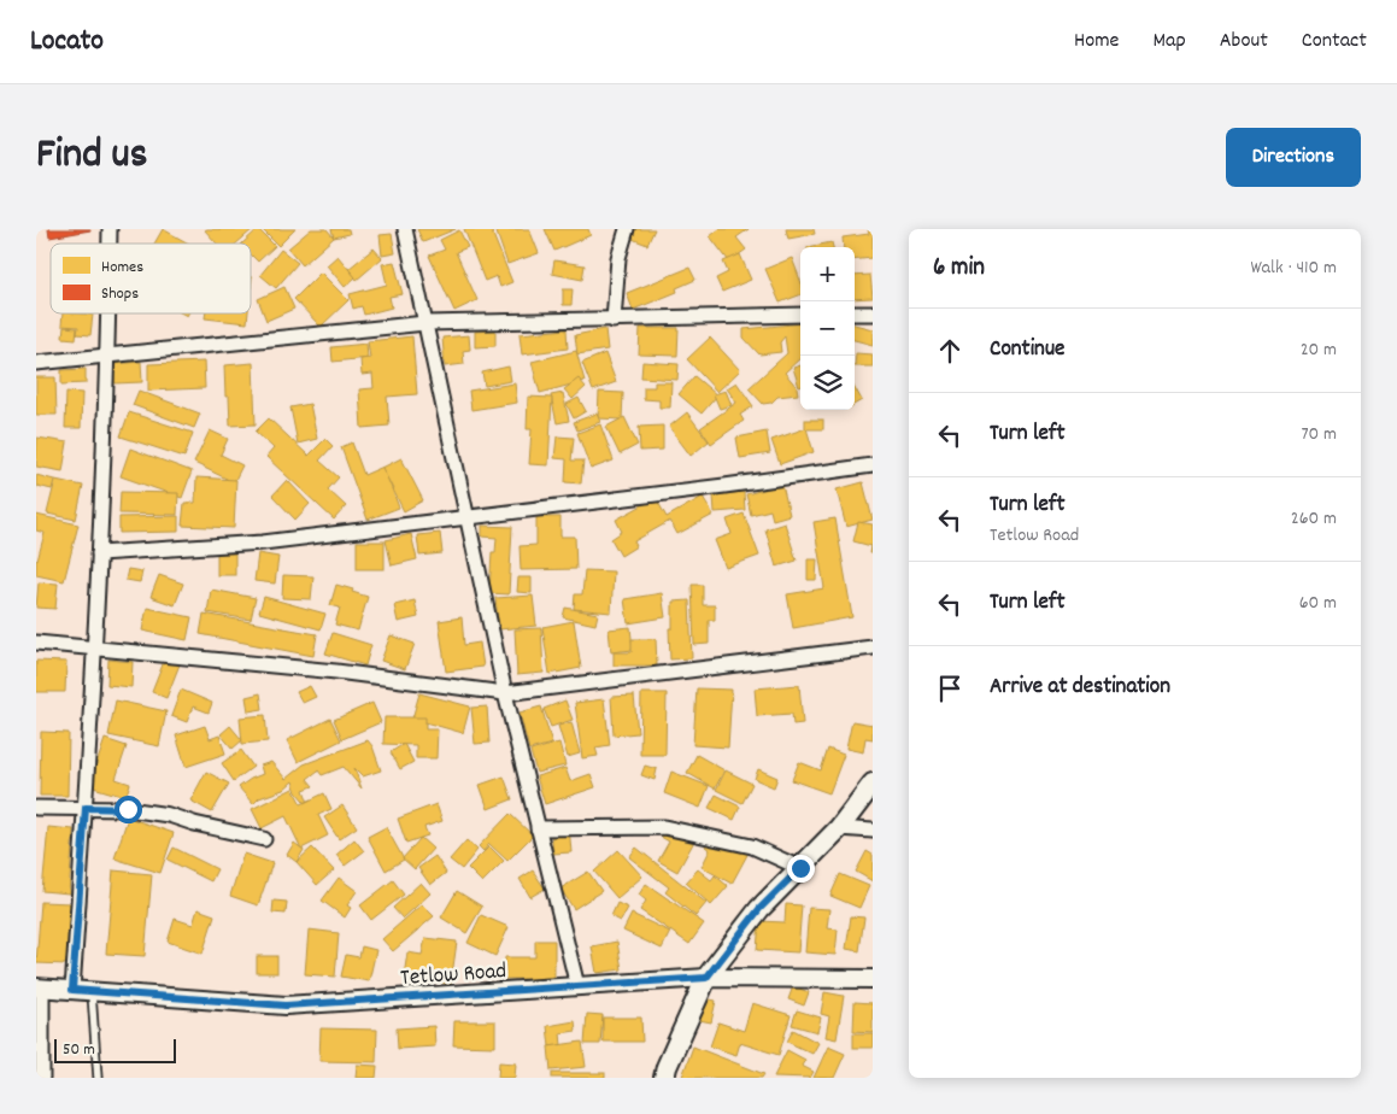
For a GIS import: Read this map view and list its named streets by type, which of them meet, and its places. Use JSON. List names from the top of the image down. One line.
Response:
{"streets":{"street":["Tetlow Road"]},"legend":["Homes","Shops"],"scale_bar":"50 m","page":{"header":"Locato","nav":["Home","Map","About","Contact"],"title":"Find us","buttons":"Directions","heading":["6 min","Walk · 410 m"],"map_buttons":["+","−"],"list":[["Continue","20 m"],["Turn left","70 m"],["Turn left","Tetlow Road","260 m"],["Turn left","60 m"],"Arrive at destination"],"scale":"50 m"}}
